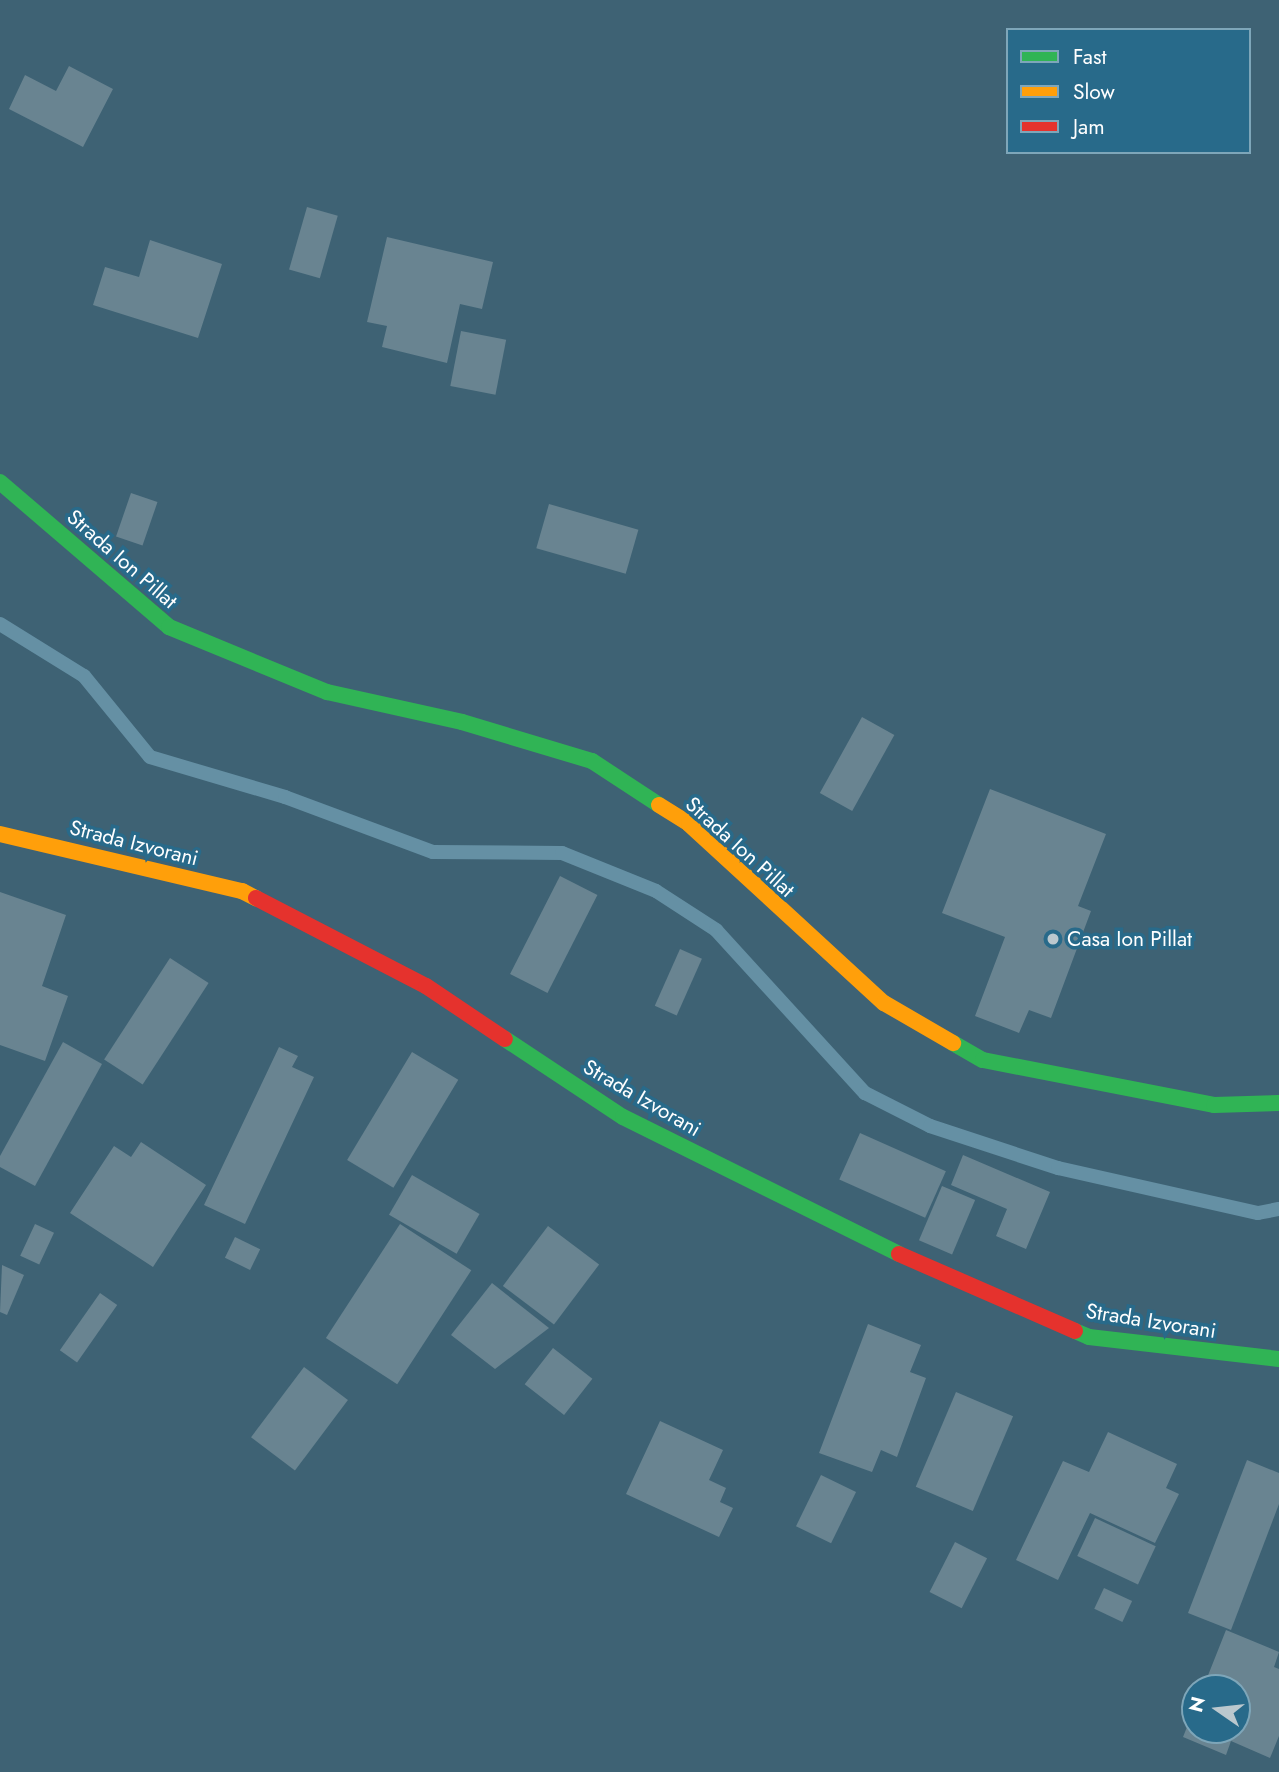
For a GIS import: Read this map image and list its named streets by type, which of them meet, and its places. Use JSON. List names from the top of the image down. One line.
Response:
{"streets":{"street":["Strada Ion Pillat","Strada Izvorani"]},"places":["Casa Ion Pillat"],"legend":["Fast","Slow","Jam"],"north":"left"}
